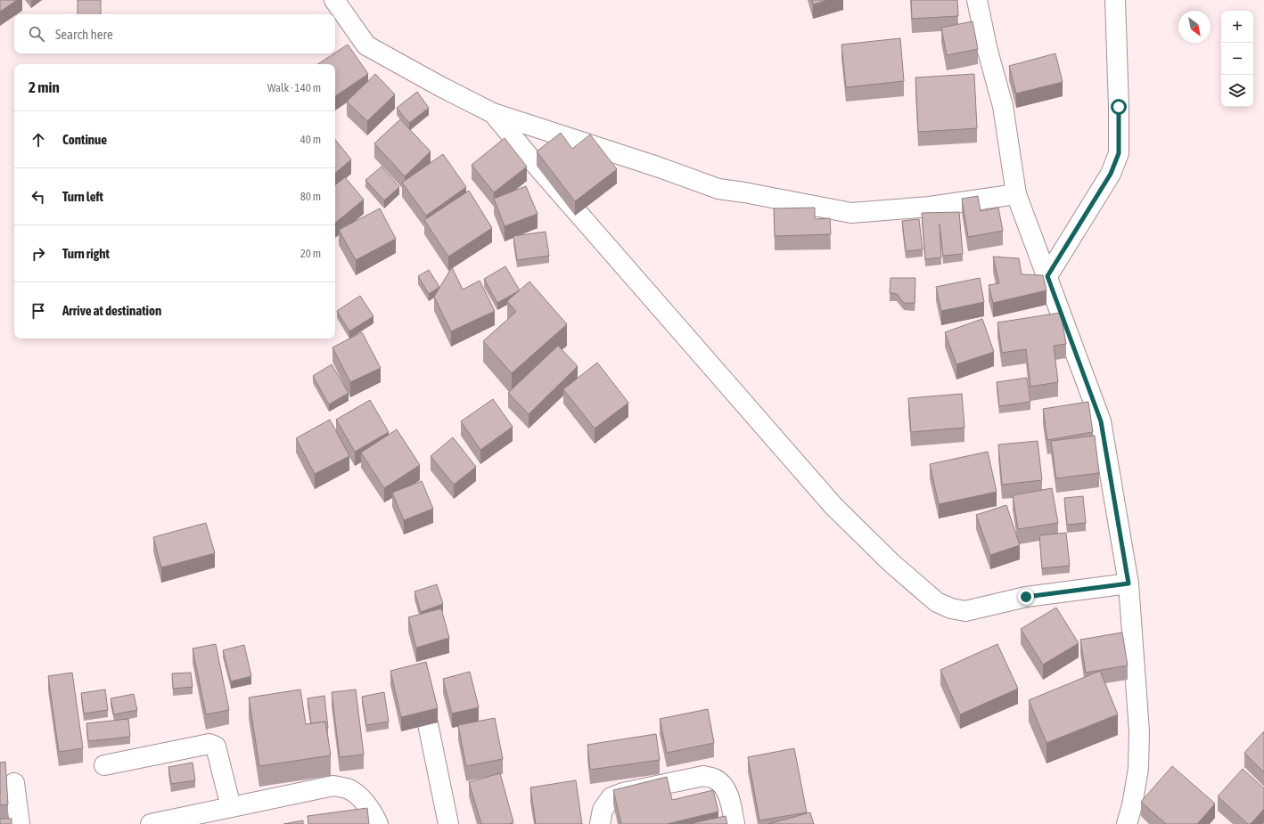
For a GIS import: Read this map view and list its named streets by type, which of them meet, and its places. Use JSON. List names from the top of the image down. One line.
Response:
{"north":"bottom right","page":{"map_buttons":["+","−"],"search":"Search here","heading":["2 min","Walk · 140 m"],"list":[["Continue","40 m"],["Turn left","80 m"],["Turn right","20 m"],"Arrive at destination"]}}
